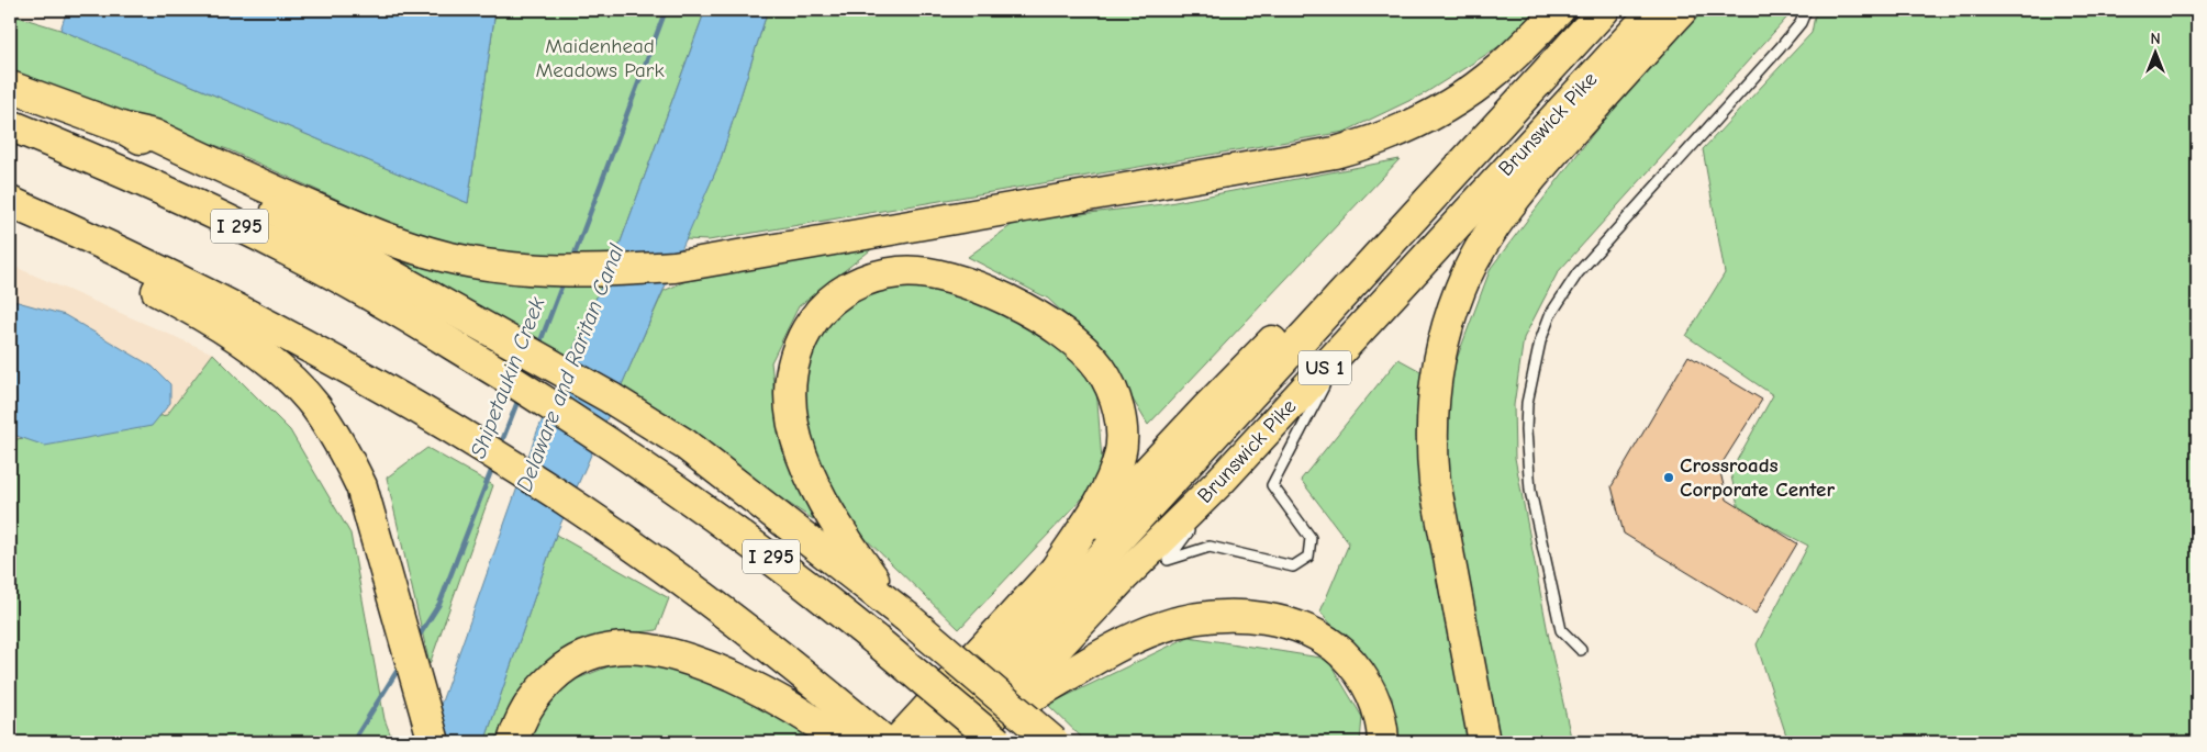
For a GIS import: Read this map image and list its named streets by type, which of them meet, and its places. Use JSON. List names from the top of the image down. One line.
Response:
{"streets":{"highway":["Brunswick Pike","I 295","US 1"]},"crossings":[["Brunswick Pike","I 295"]],"water":["Delaware and Raritan Canal","Shipetaukin Creek"],"parks":["Maidenhead Meadows Park"],"places":["Crossroads Corporate Center"],"north":"top"}
